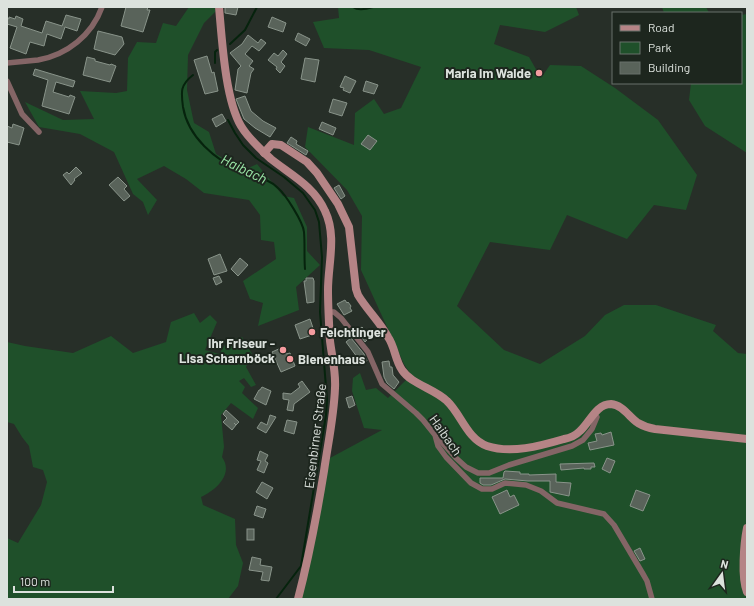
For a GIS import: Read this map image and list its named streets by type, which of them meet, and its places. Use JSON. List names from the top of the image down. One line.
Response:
{"streets":{"main road":["Eisenbirner Straße"],"street":["Haibach"]},"crossings":[["Haibach","Eisenbirner Straße"]],"water":["Haibach"],"places":["Maria im Walde","Feichtinger","Ihr Friseur - Lisa Scharnböck","Bienenhaus"],"legend":["Road","Park","Building"],"scale_bar":"100 m","north":"top"}
